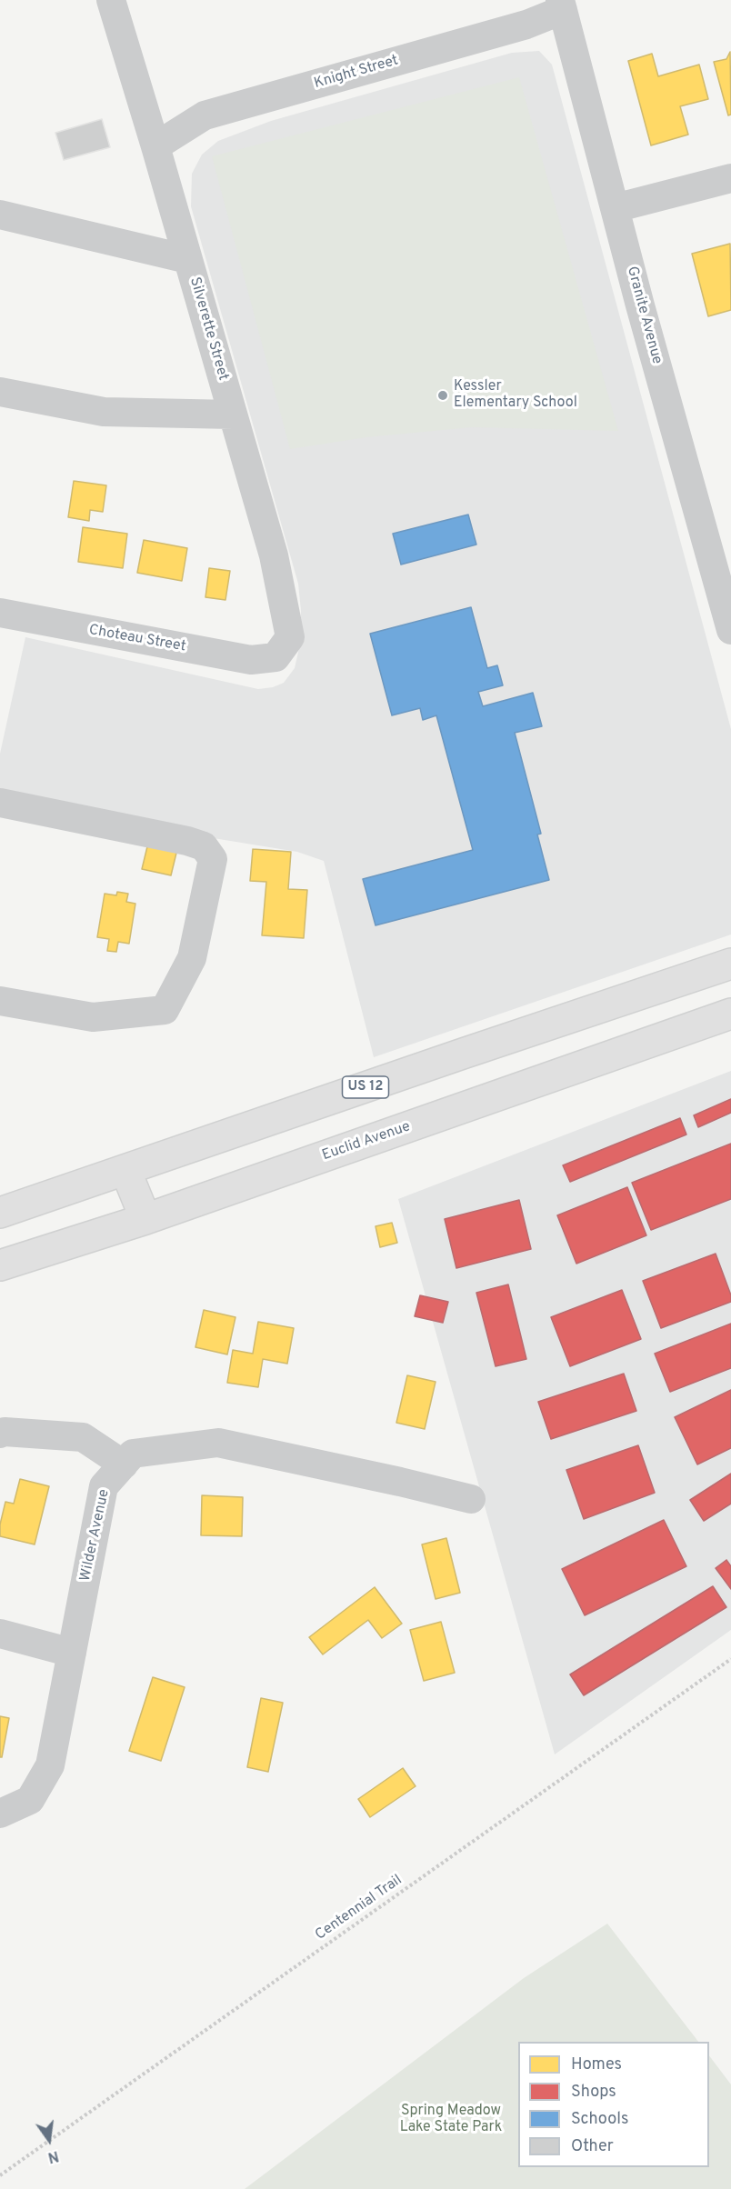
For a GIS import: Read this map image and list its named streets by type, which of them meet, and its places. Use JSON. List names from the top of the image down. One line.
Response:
{"streets":{"highway":["US 12","Euclid Avenue"],"street":["Knight Street","Granite Avenue","Silverette Street","Choteau Street","Wilder Avenue"],"path":["Centennial Trail"]},"crossings":[["Knight Street","Granite Avenue"],["Knight Street","Silverette Street"],["Silverette Street","Choteau Street"]],"parks":["Spring Meadow Lake State Park"],"places":["Kessler Elementary School"],"legend":["Homes","Shops","Schools","Other"],"north":"bottom"}
